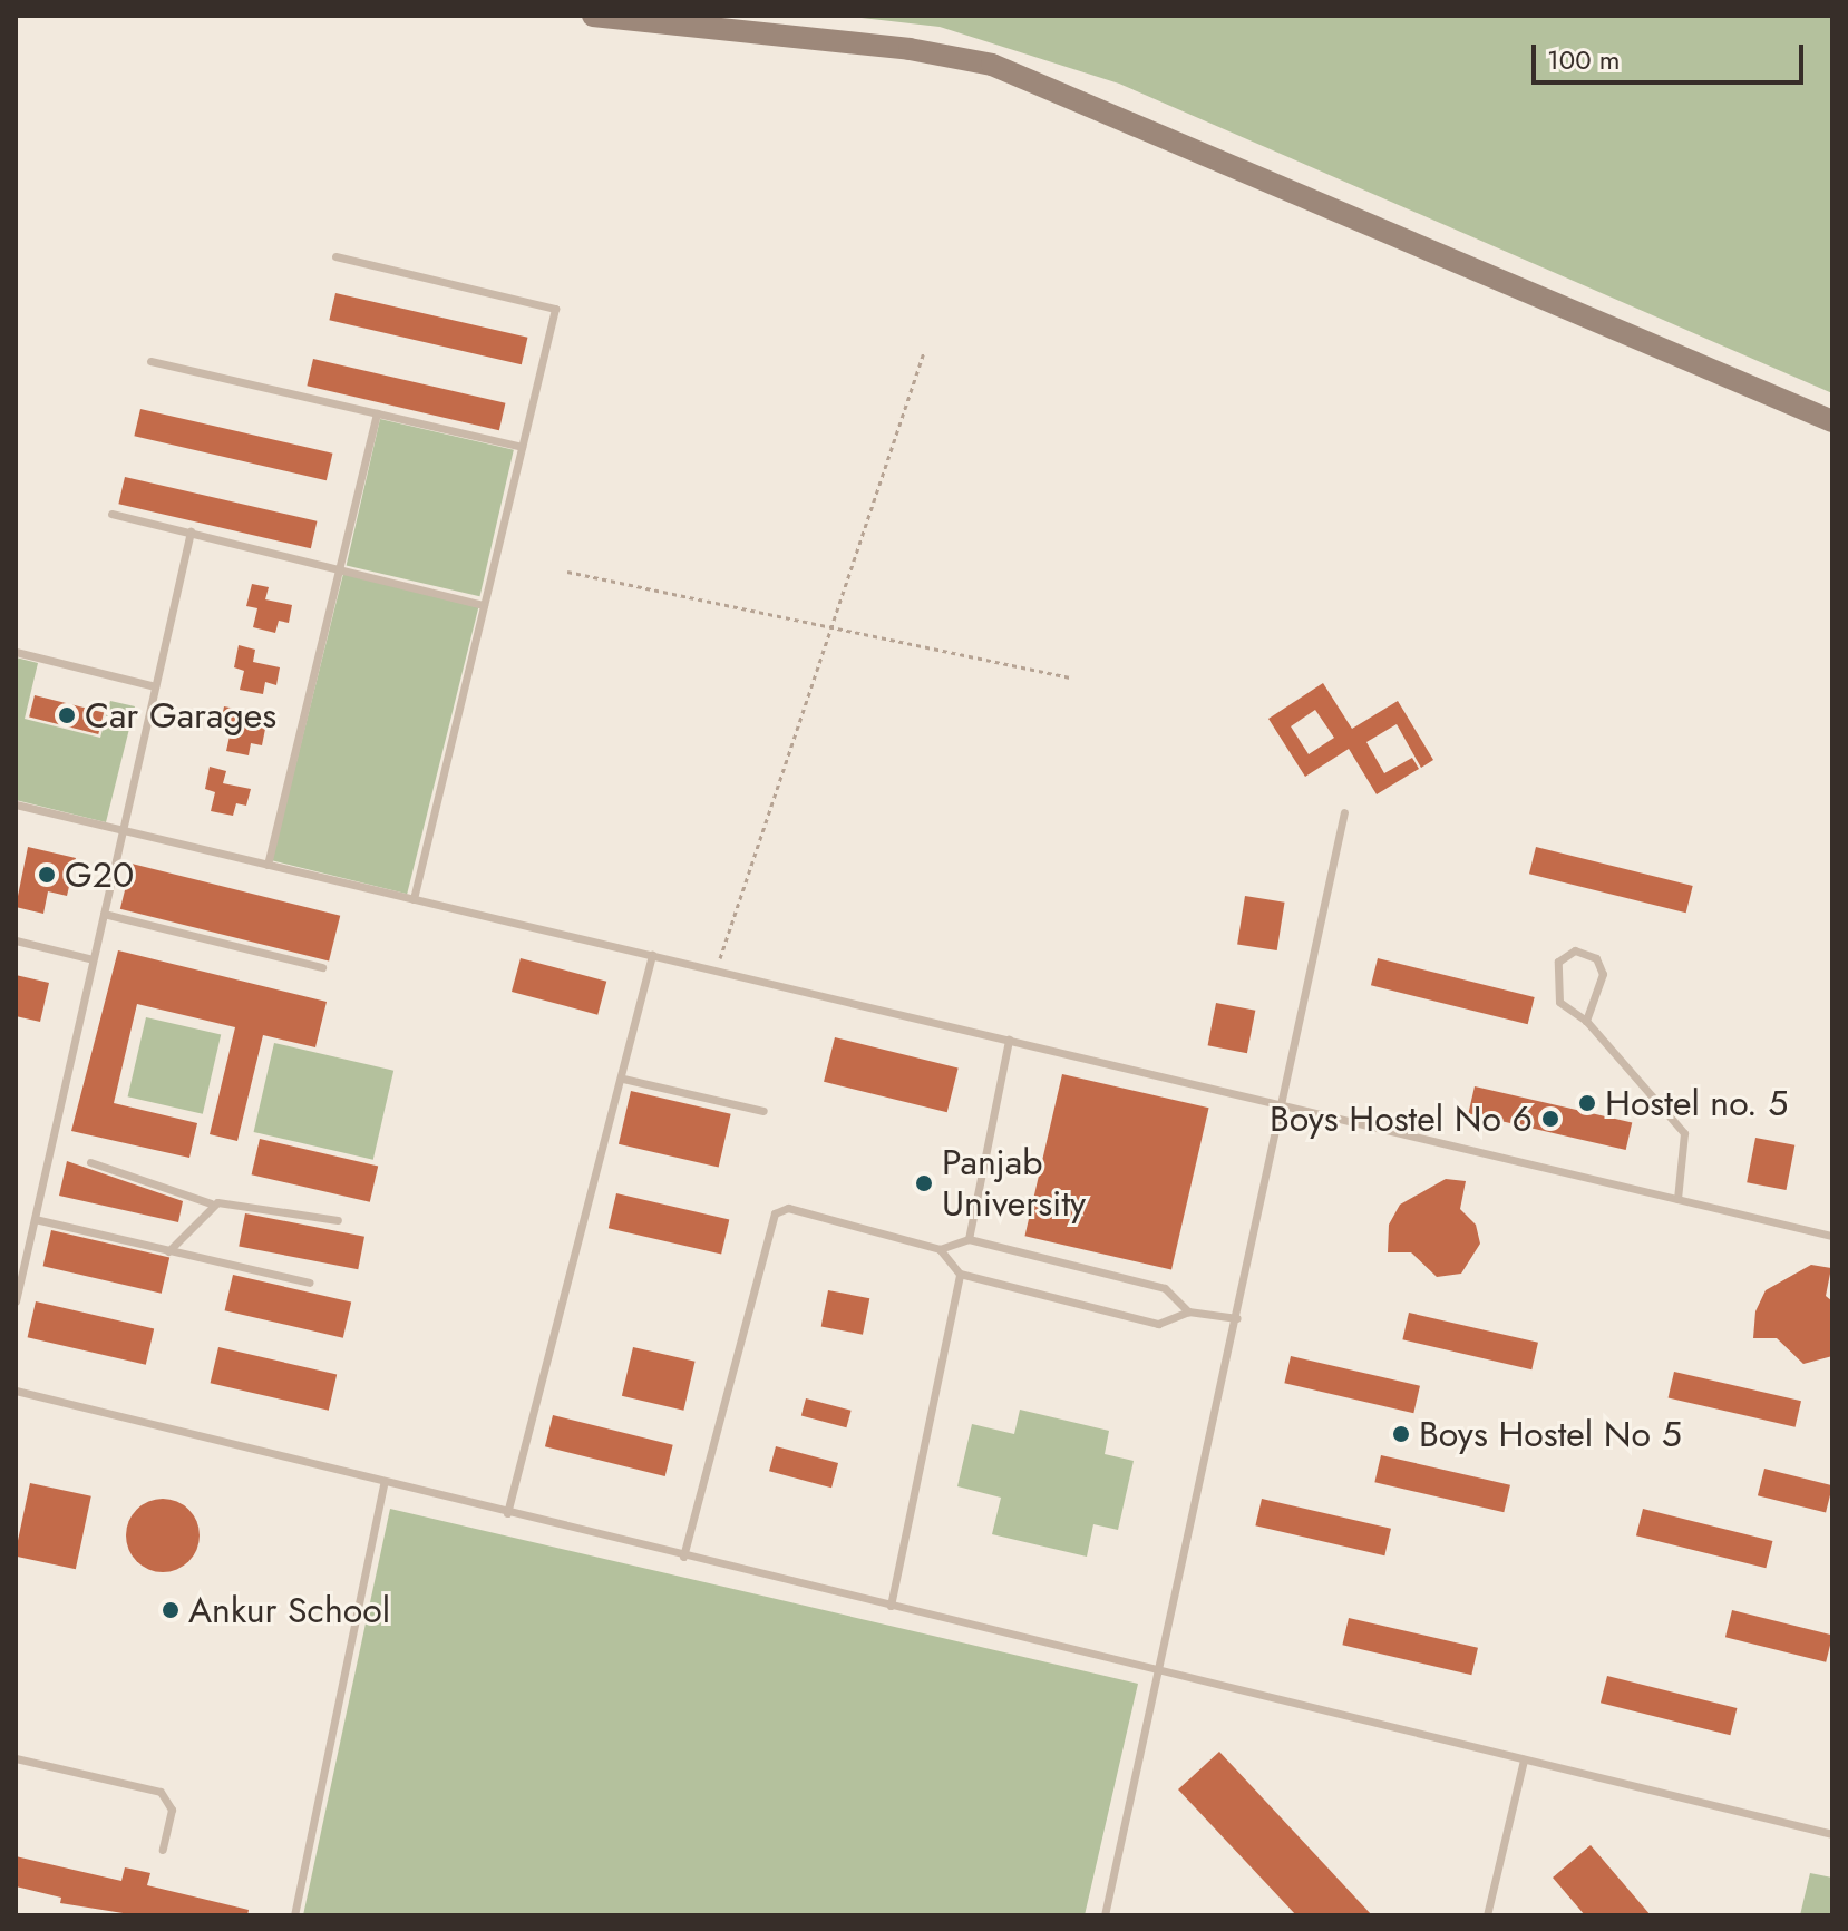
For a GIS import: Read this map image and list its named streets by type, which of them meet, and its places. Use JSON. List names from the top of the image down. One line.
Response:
{"places":["Car Garages","G20","Hostel no. 5","Boys Hostel No 6","Panjab University","Boys Hostel No 5","Ankur School"],"scale_bar":"100 m"}
